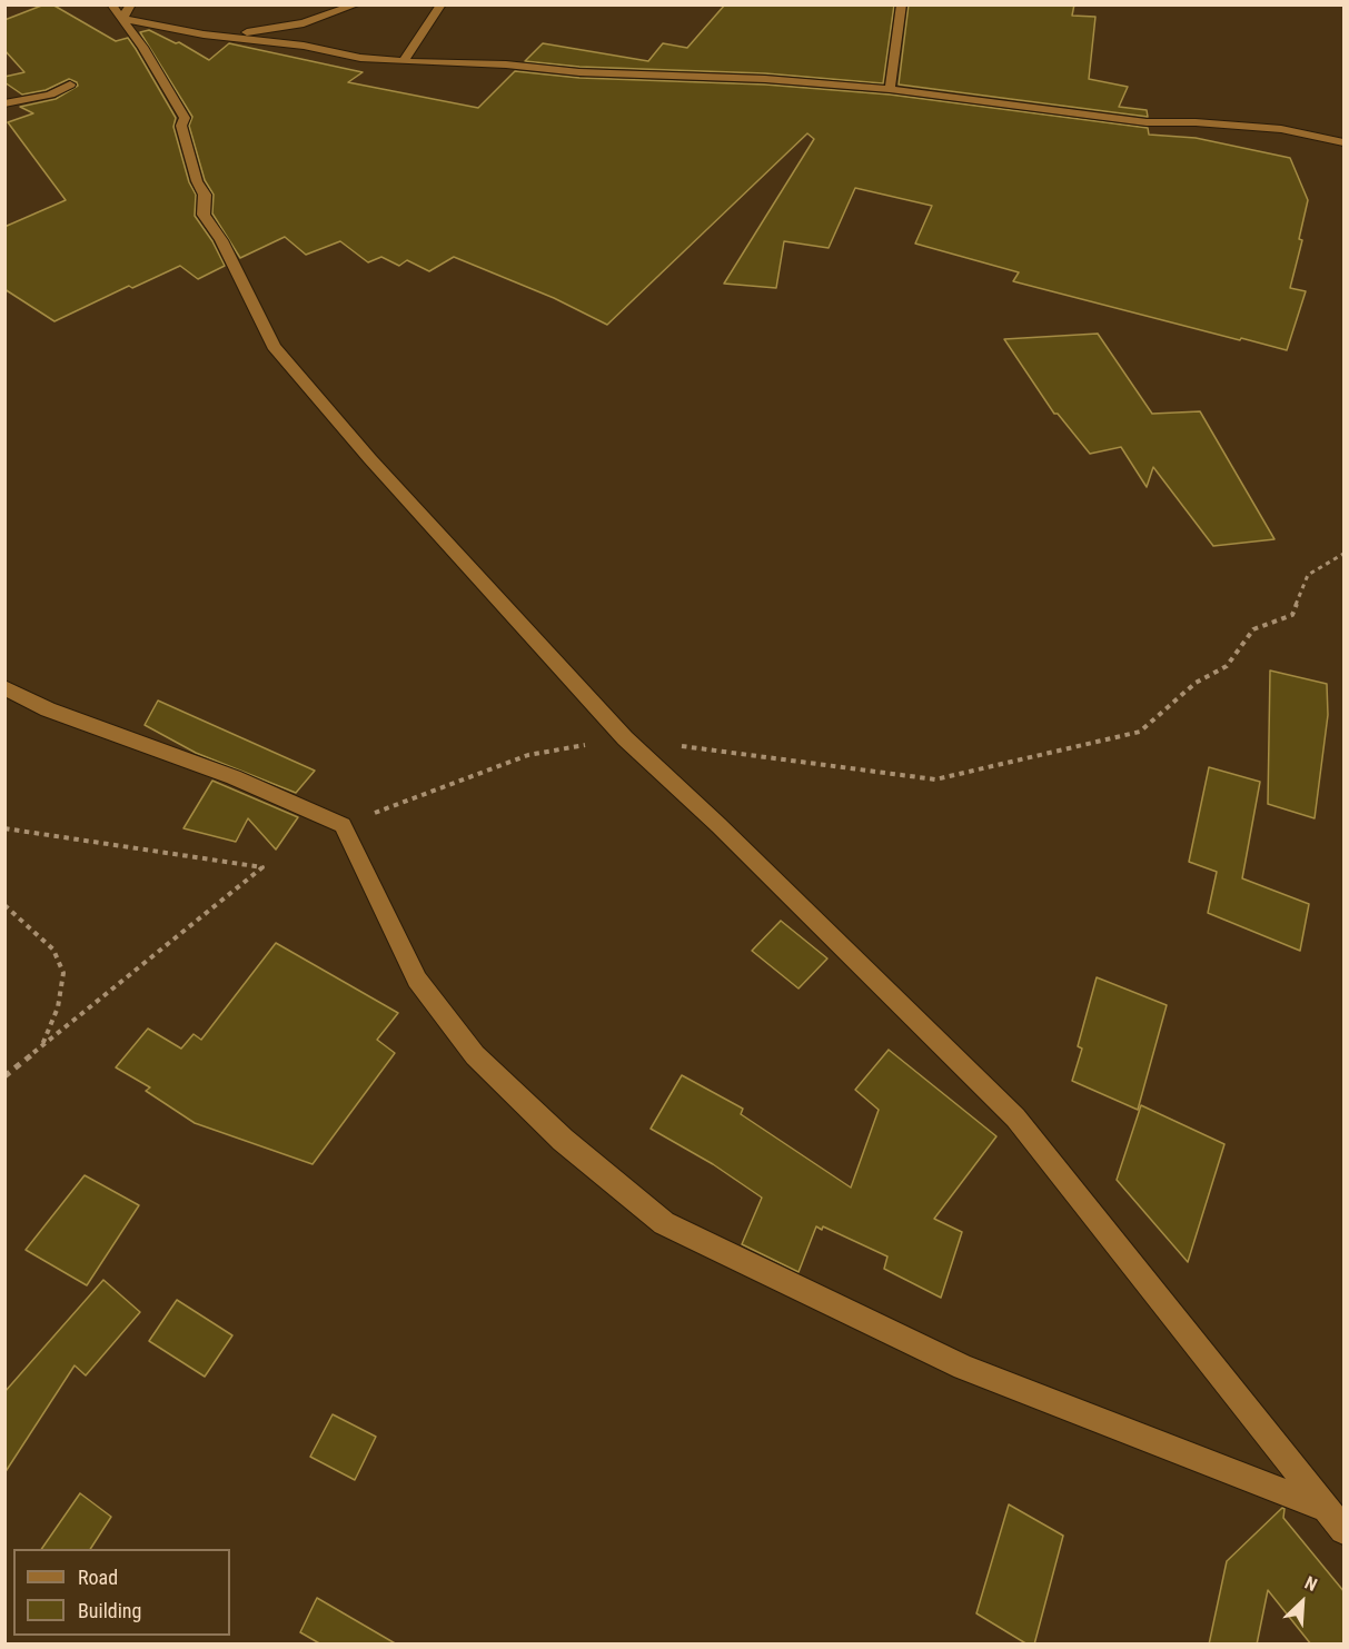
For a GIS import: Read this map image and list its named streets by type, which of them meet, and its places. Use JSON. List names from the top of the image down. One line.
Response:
{"legend":["Road","Building"],"north":"top right"}
